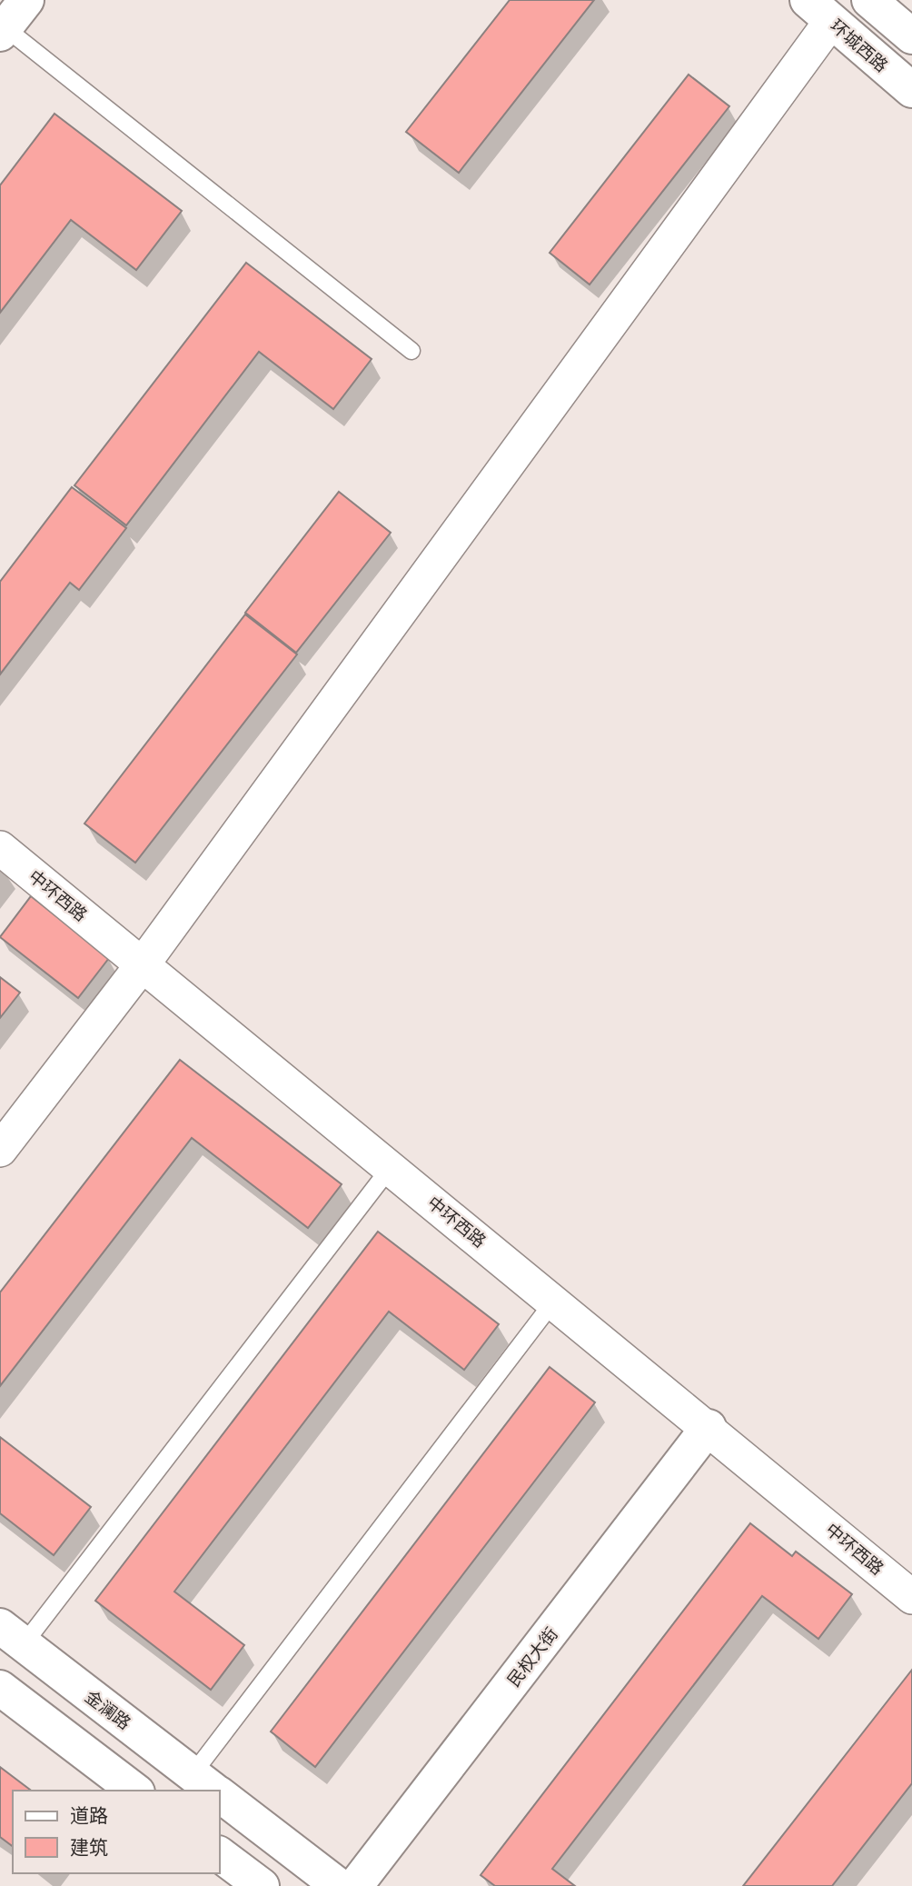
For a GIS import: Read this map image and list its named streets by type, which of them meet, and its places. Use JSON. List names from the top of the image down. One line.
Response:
{"streets":{"street":["环城西路","中环西路","民权大街","金澜路"]},"crossings":[["中环西路","民权大街"]],"legend":["道路","建筑"]}
